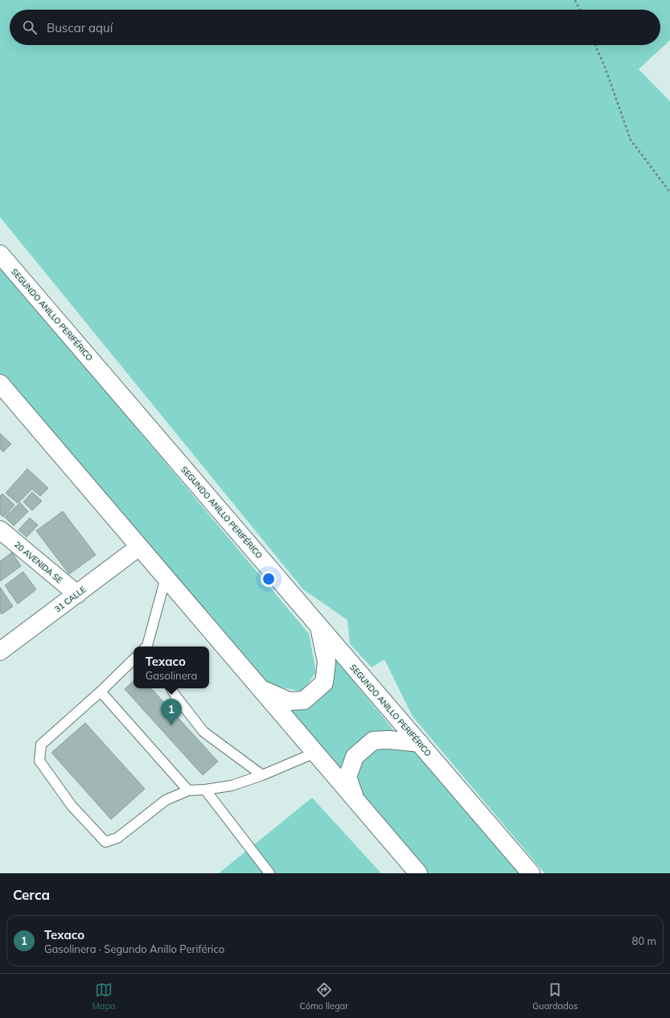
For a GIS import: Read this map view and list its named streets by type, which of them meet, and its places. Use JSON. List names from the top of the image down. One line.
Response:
{"streets":{"main road":["SEGUNDO ANILLO PERIFÉRICO","20 AVENIDA SE","31 CALLE"]},"crossings":[["20 AVENIDA SE","31 CALLE"]],"page":{"search":"Buscar aquí","popup":["Texaco","Gasolinera"],"pins":"1","heading":"Cerca","list":[{"mark":"1","name":"Texaco","note":"Gasolinera · Segundo Anillo Periférico","value":"80 m"}],"nav":["Mapa","Cómo llegar","Guardados"]}}
